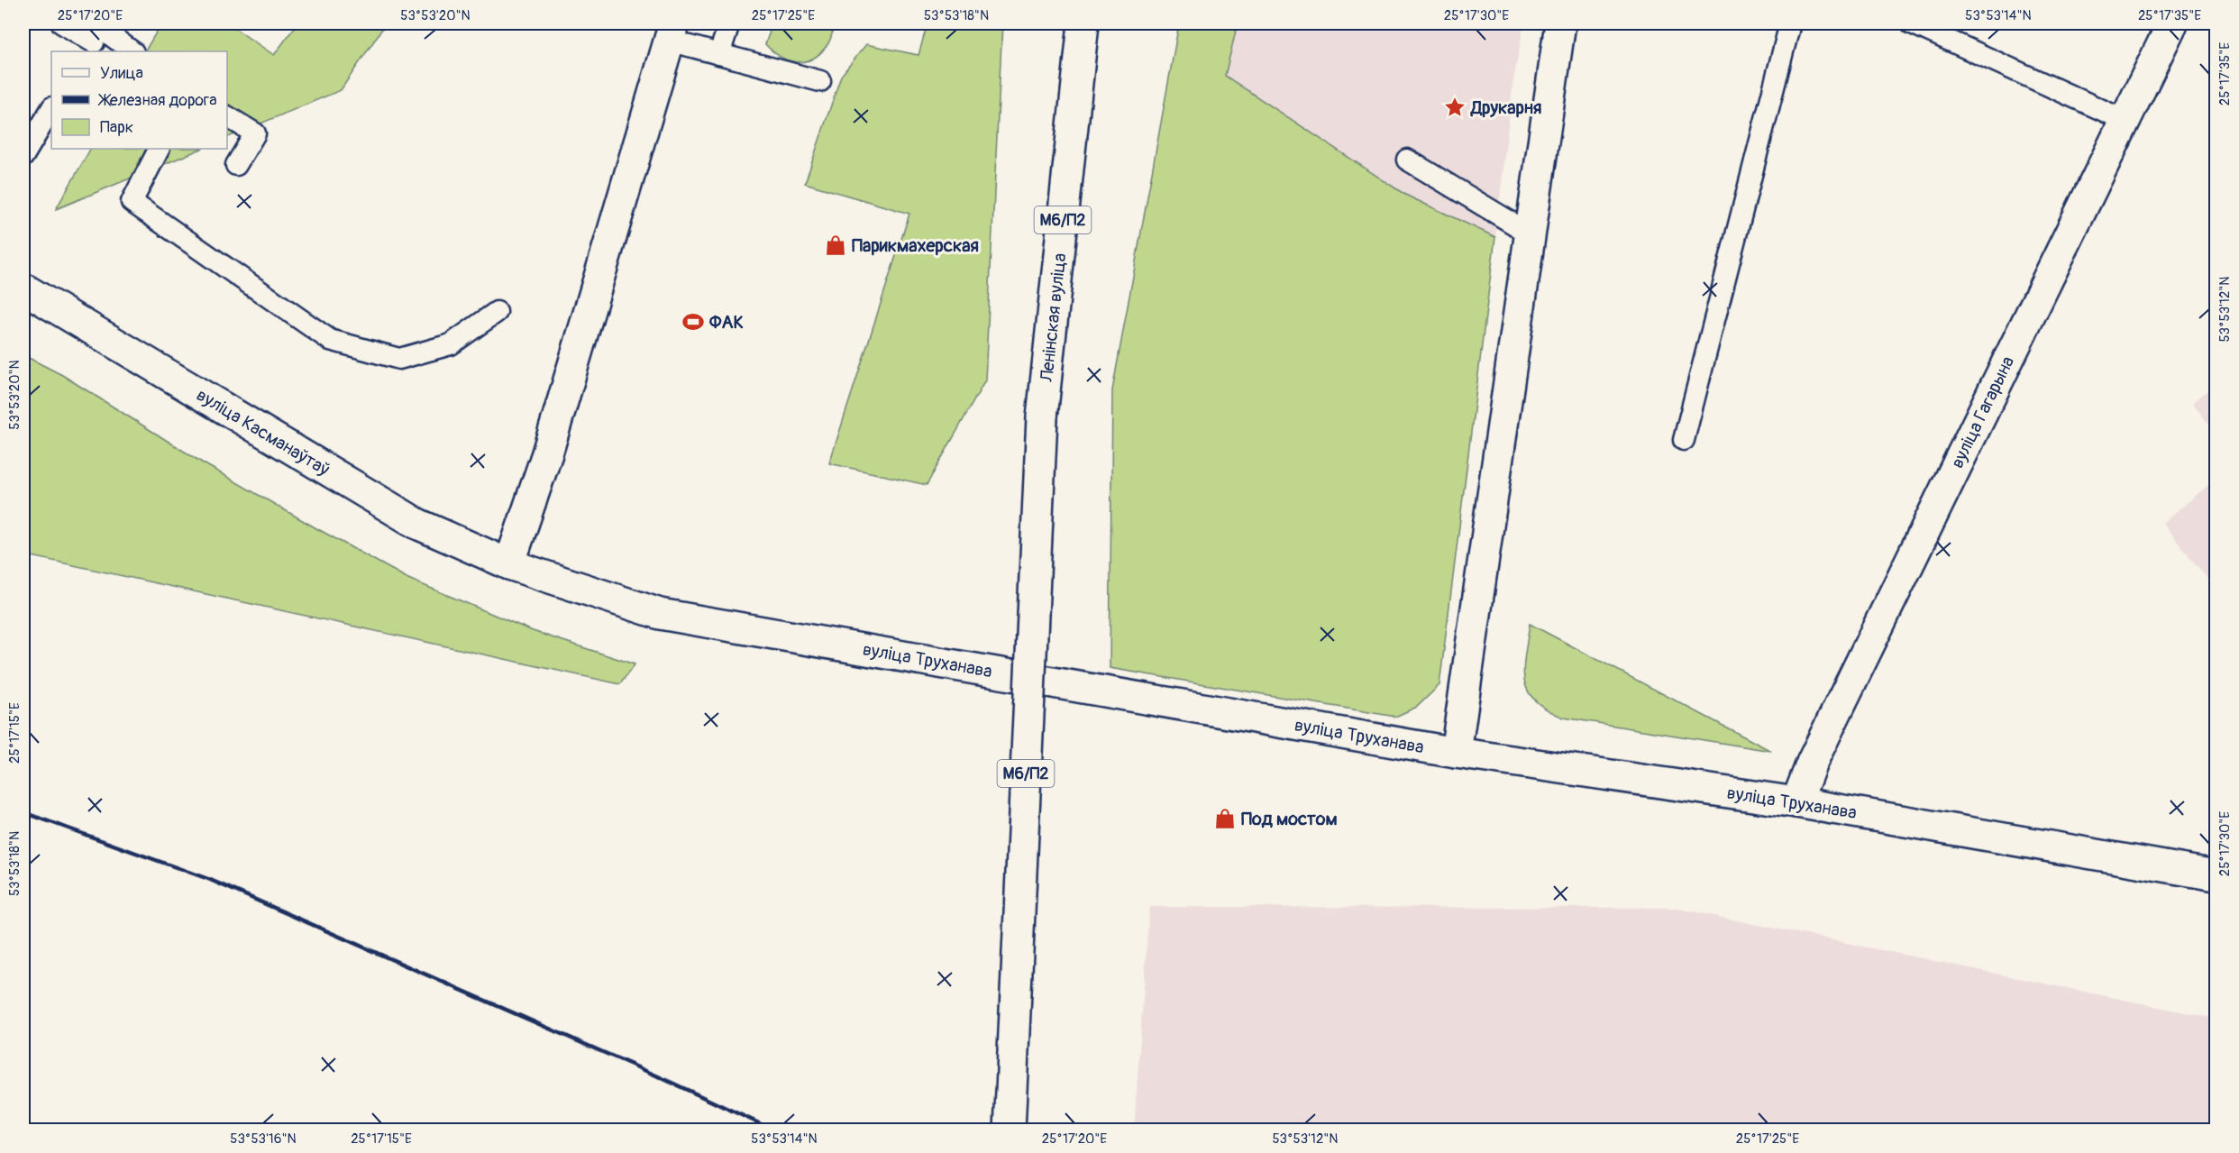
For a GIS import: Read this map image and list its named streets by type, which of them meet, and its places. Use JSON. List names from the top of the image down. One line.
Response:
{"streets":{"main road":["М6/П2","Ленінская вуліца","вуліца Гагарына","вуліца Касманаўтаў","вуліца Труханава"]},"crossings":[["вуліца Гагарына","вуліца Труханава"],["вуліца Касманаўтаў","вуліца Труханава"]],"places":{"place":["Друкарня"],"shop":["Парикмахерская","Под мостом"],"sports":["ФАК"]},"legend":["Улица","Железная дорога","Парк"],"coordinates":["25°17'20\"E","53°53'20\"N","25°17'25\"E","53°53'18\"N","25°17'30\"E","53°53'14\"N","25°17'35\"E","53°53'12\"N","25°17'15\"E","53°53'16\"N"]}
